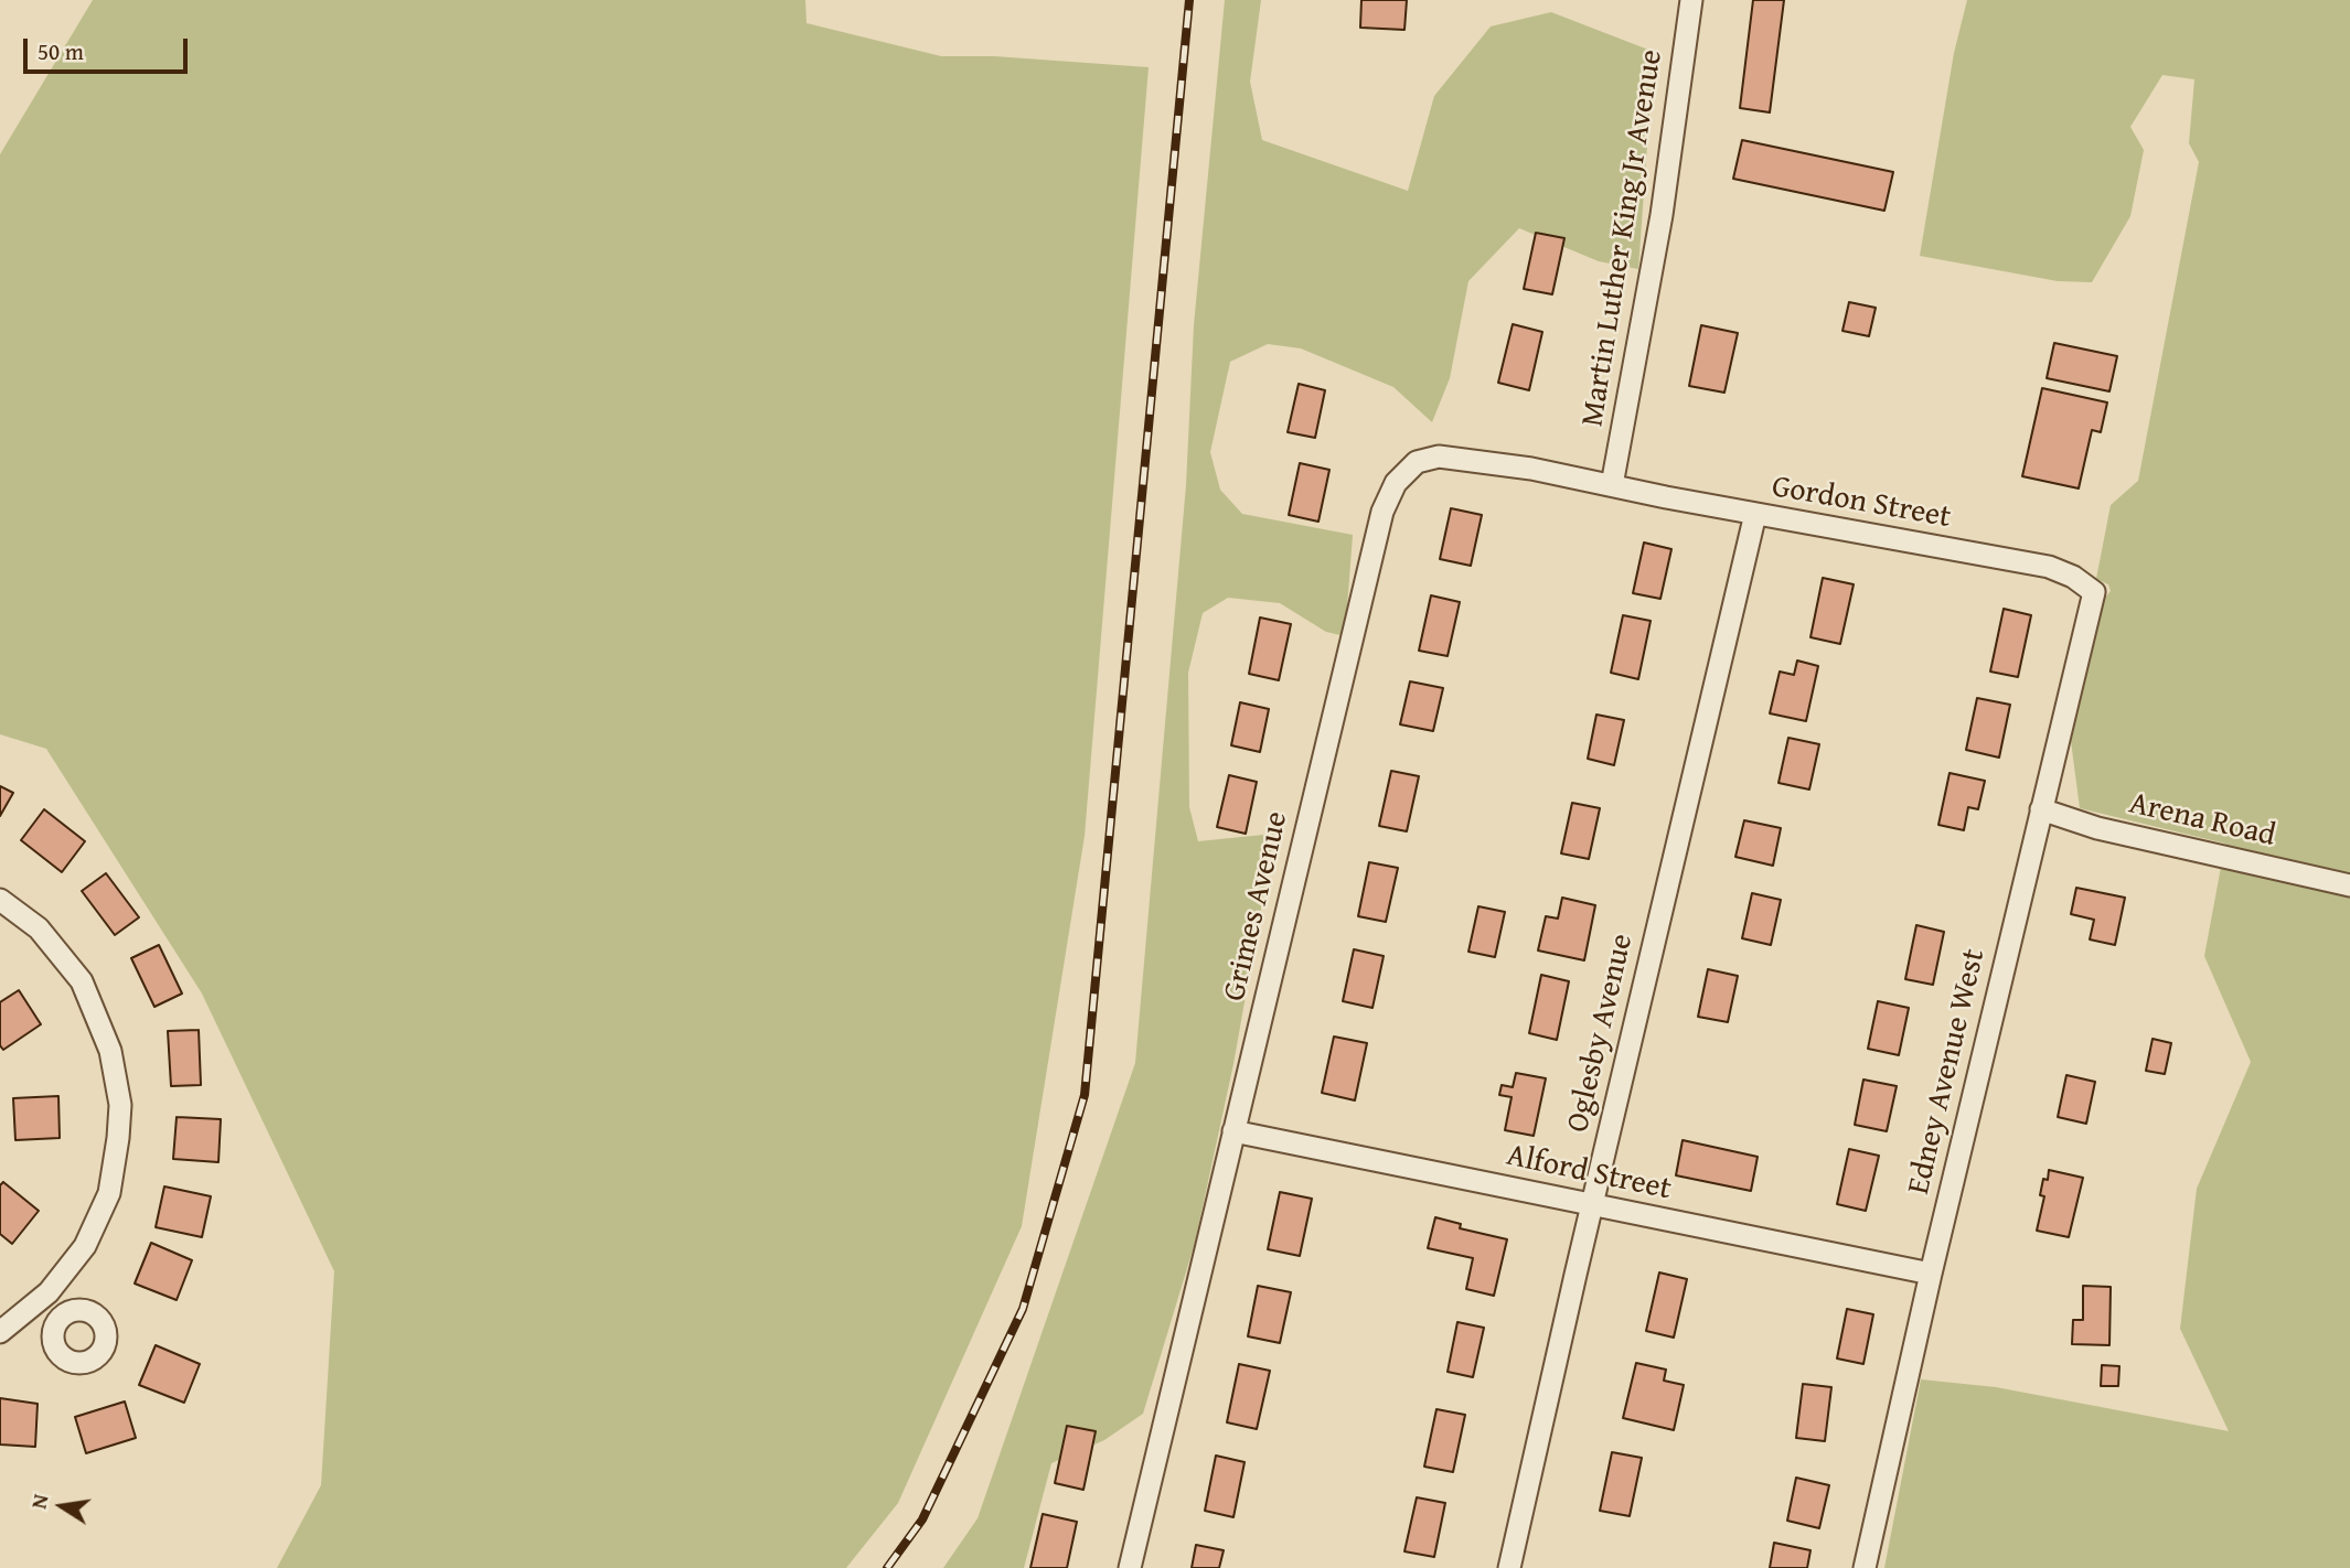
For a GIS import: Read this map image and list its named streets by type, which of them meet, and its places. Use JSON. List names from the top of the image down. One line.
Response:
{"streets":{"street":["Martin Luther King Jr Avenue","Gordon Street","Arena Road","Grimes Avenue","Oglesby Avenue","Edney Avenue West","Alford Street"]},"crossings":[["Martin Luther King Jr Avenue","Gordon Street"],["Martin Luther King Jr Avenue","Grimes Avenue"],["Gordon Street","Grimes Avenue"],["Gordon Street","Oglesby Avenue"],["Gordon Street","Edney Avenue West"],["Arena Road","Edney Avenue West"],["Grimes Avenue","Alford Street"],["Oglesby Avenue","Alford Street"],["Edney Avenue West","Alford Street"]],"scale_bar":"50 m","north":"left"}
